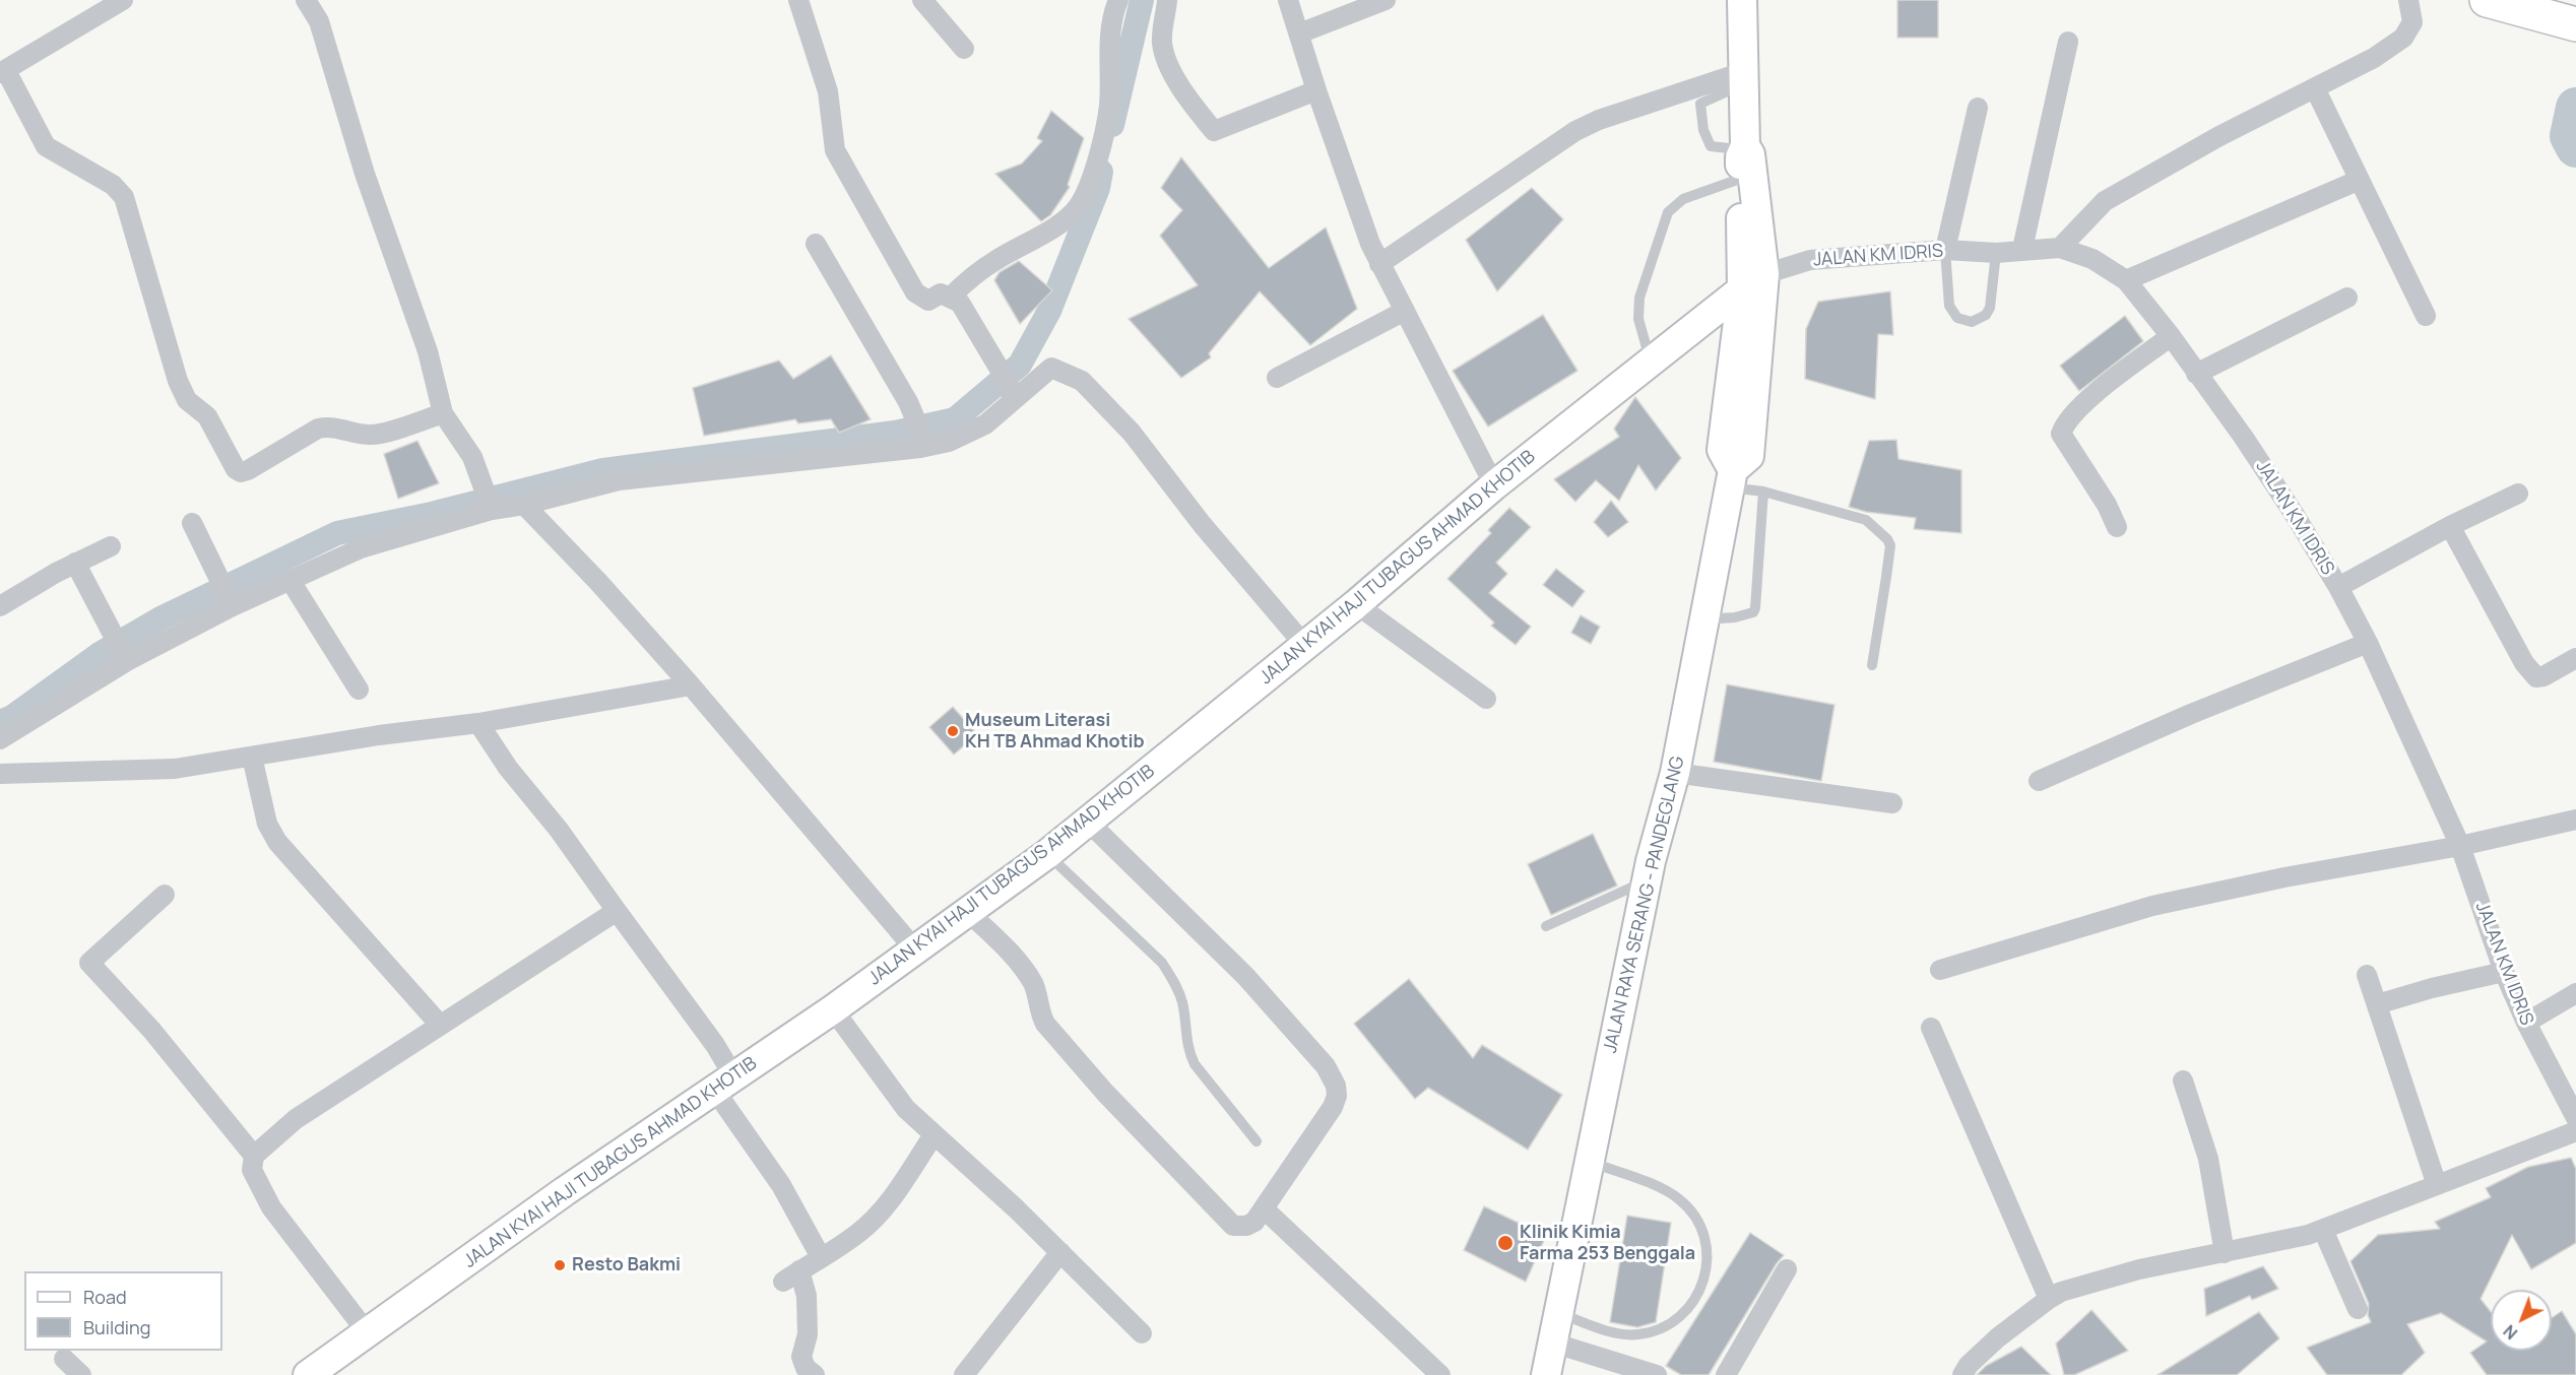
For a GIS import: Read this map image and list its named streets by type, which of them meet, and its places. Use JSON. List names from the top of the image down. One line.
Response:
{"streets":{"street":["JALAN KM IDRIS","JALAN KYAI HAJI TUBAGUS AHMAD KHOTIB","JALAN RAYA SERANG - PANDEGLANG"]},"crossings":[["JALAN KM IDRIS","JALAN KYAI HAJI TUBAGUS AHMAD KHOTIB"]],"places":["Museum Literasi KH TB Ahmad Khotib","Klinik Kimia Farma 253 Benggala","Resto Bakmi"],"legend":["Road","Building"],"north":"bottom left"}
